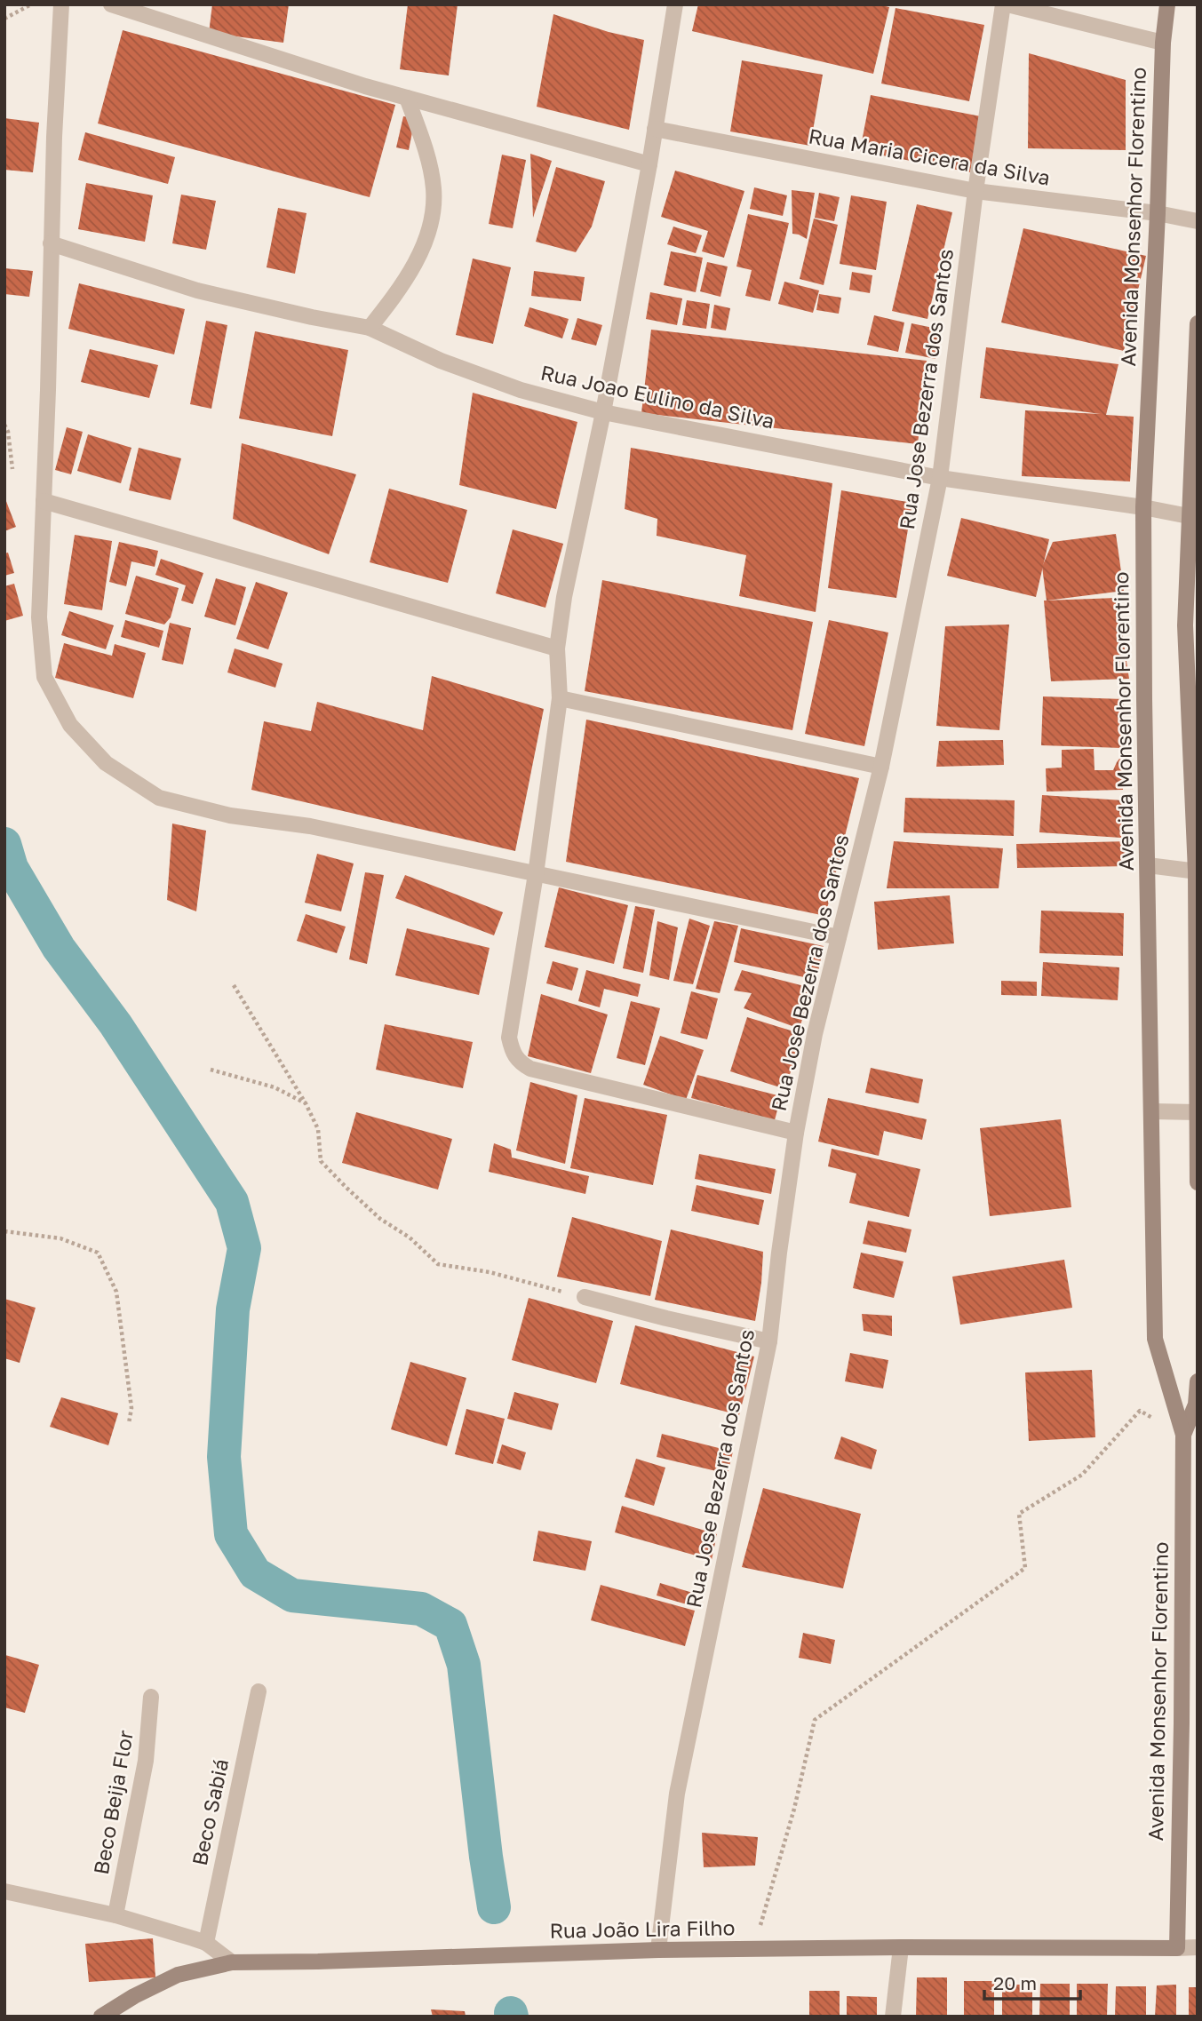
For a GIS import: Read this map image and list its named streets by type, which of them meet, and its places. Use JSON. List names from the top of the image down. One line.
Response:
{"streets":{"main road":["Avenida Monsenhor Florentino","Rua João Lira Filho"],"street":["Rua Maria Cicera da Silva","Rua Jose Bezerra dos Santos","Rua Joao Eulino da Silva","Beco Beija Flor","Beco Sabiá"]},"crossings":[["Rua Maria Cicera da Silva","Avenida Monsenhor Florentino"],["Rua Maria Cicera da Silva","Rua Jose Bezerra dos Santos"],["Avenida Monsenhor Florentino","Rua Joao Eulino da Silva"],["Avenida Monsenhor Florentino","Rua João Lira Filho"],["Rua Jose Bezerra dos Santos","Rua Joao Eulino da Silva"],["Rua Jose Bezerra dos Santos","Rua João Lira Filho"]],"scale_bar":"20 m"}
